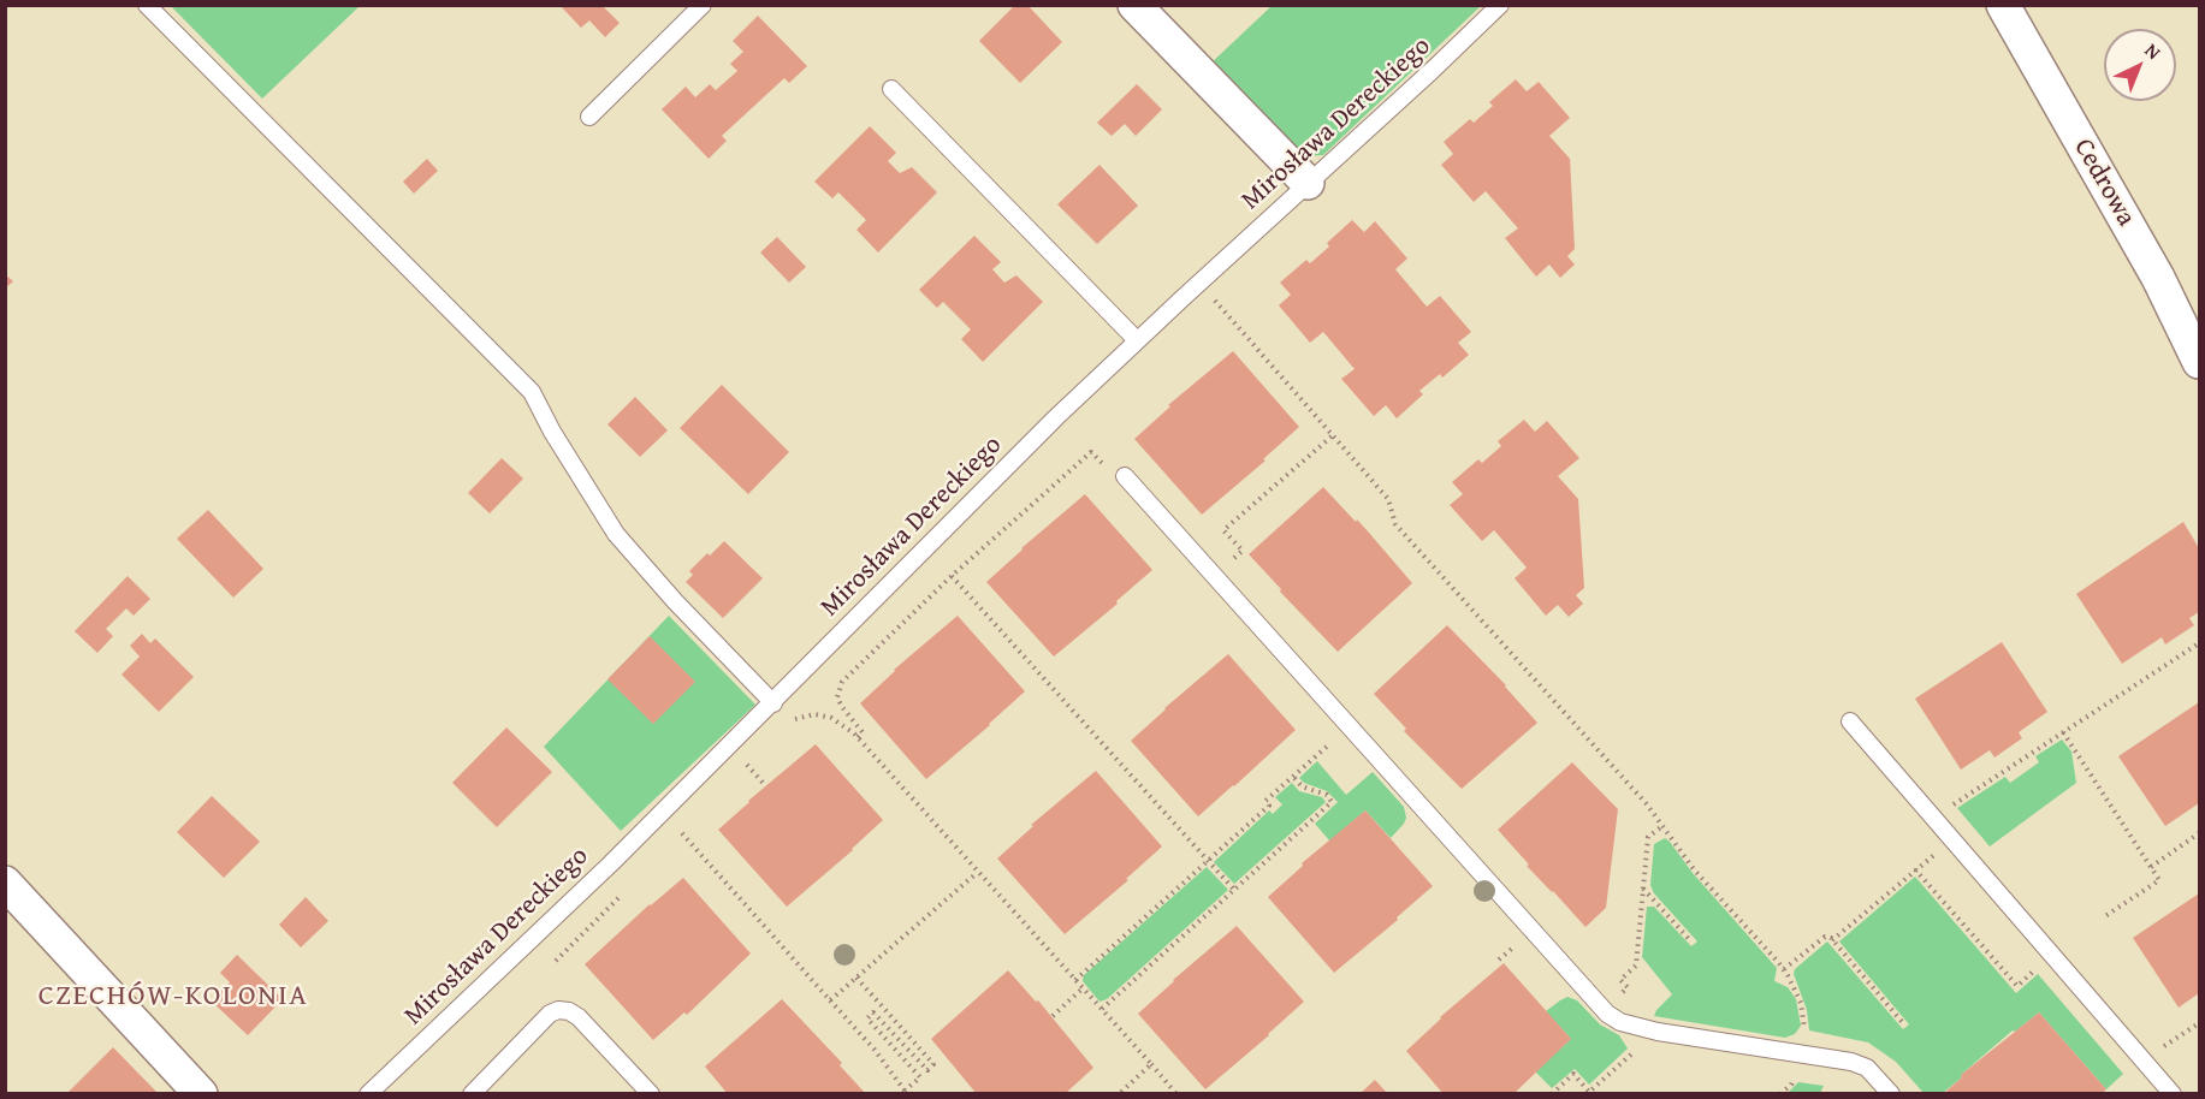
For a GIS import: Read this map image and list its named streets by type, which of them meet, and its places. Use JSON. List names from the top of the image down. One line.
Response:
{"streets":{"street":["Cedrowa"],"lane":["Mirosława Dereckiego"]},"districts":["CZECHÓW-KOLONIA"],"north":"top right"}
